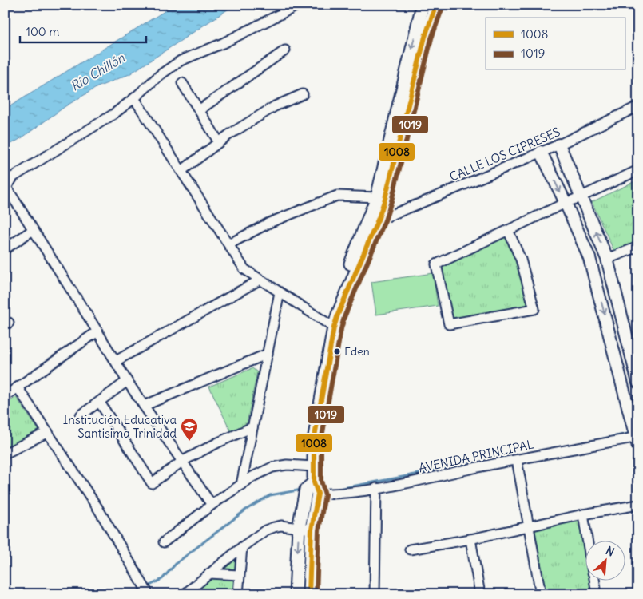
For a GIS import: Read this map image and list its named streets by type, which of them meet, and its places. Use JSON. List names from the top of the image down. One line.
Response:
{"streets":{"street":["CALLE LOS CIPRESES","AVENIDA PRINCIPAL"]},"water":["Río Chillón"],"places":{"other":["Eden"],"school or university":["Institución Educativa Santisima Trinidad"]},"lines":["transit line 1008","transit line 1019"],"legend":["1008","1019"],"scale_bar":"100 m","north":"top right"}
